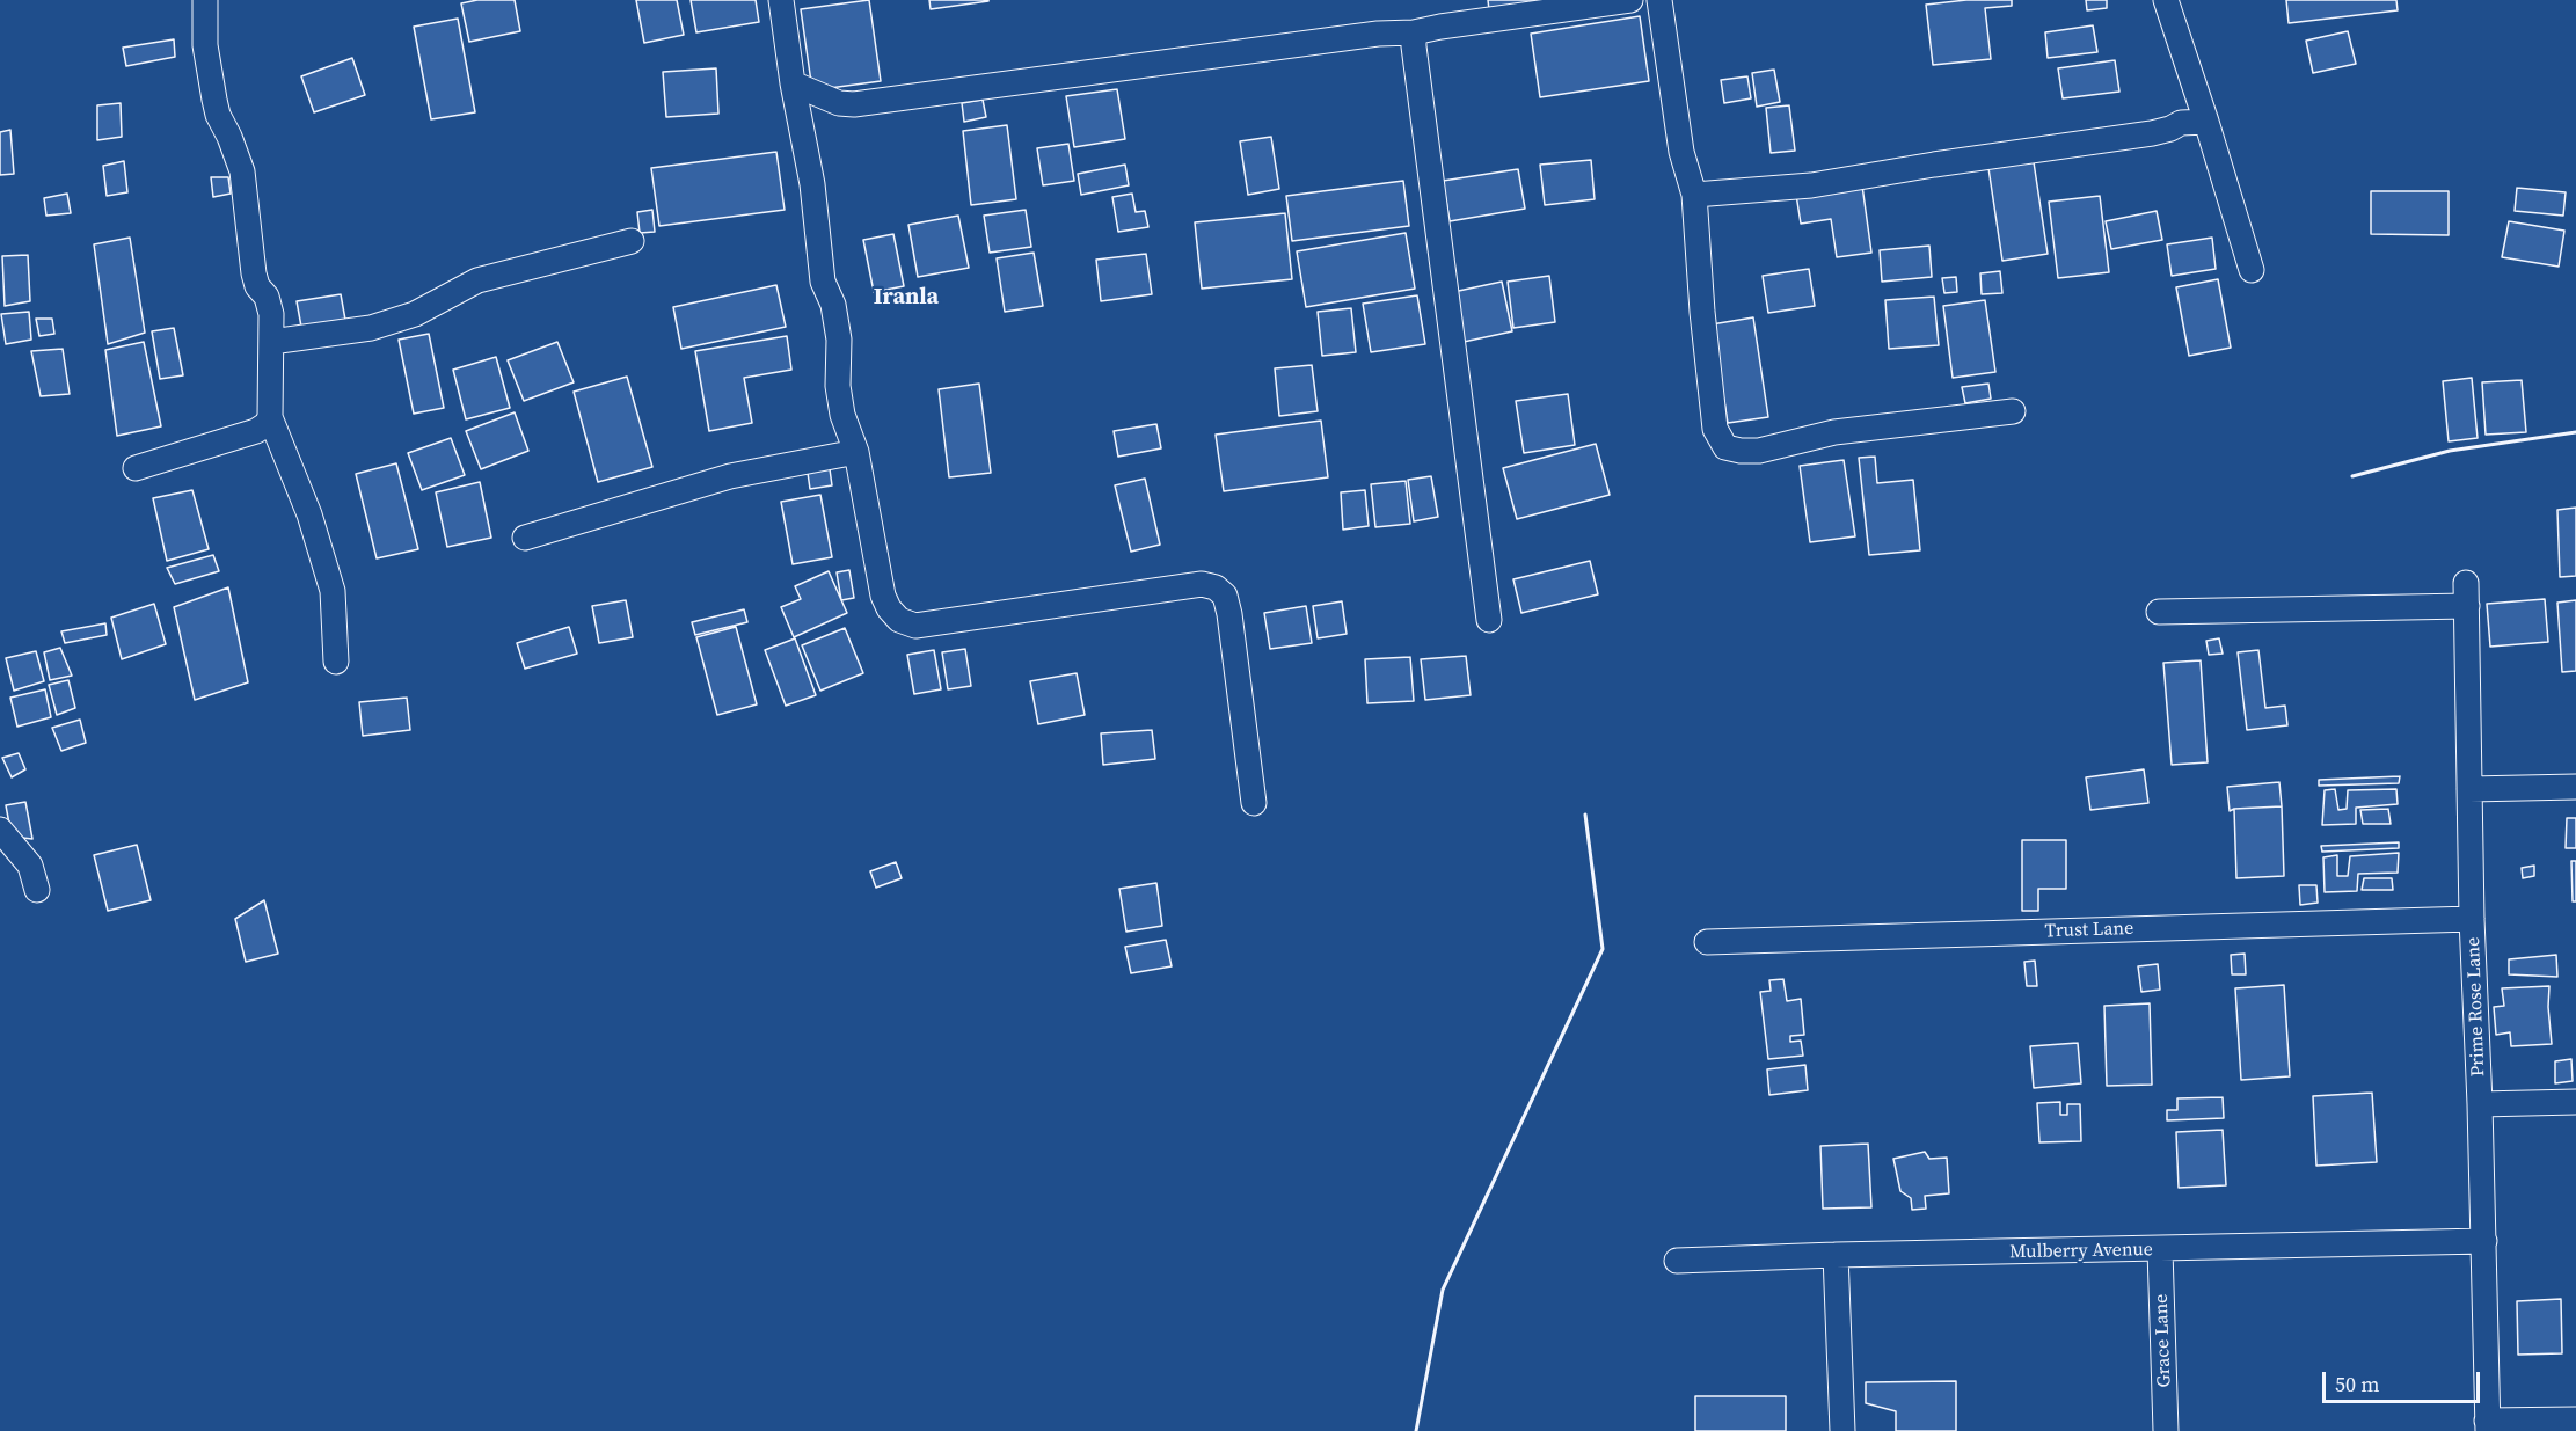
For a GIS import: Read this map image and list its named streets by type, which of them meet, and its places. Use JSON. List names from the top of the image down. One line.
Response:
{"streets":{"street":["Trust Lane","Prime Rose Lane","Mulberry Avenue","Grace Lane"]},"crossings":[["Trust Lane","Prime Rose Lane"],["Prime Rose Lane","Mulberry Avenue"],["Mulberry Avenue","Grace Lane"]],"districts":["Iranla"],"scale_bar":"50 m"}
